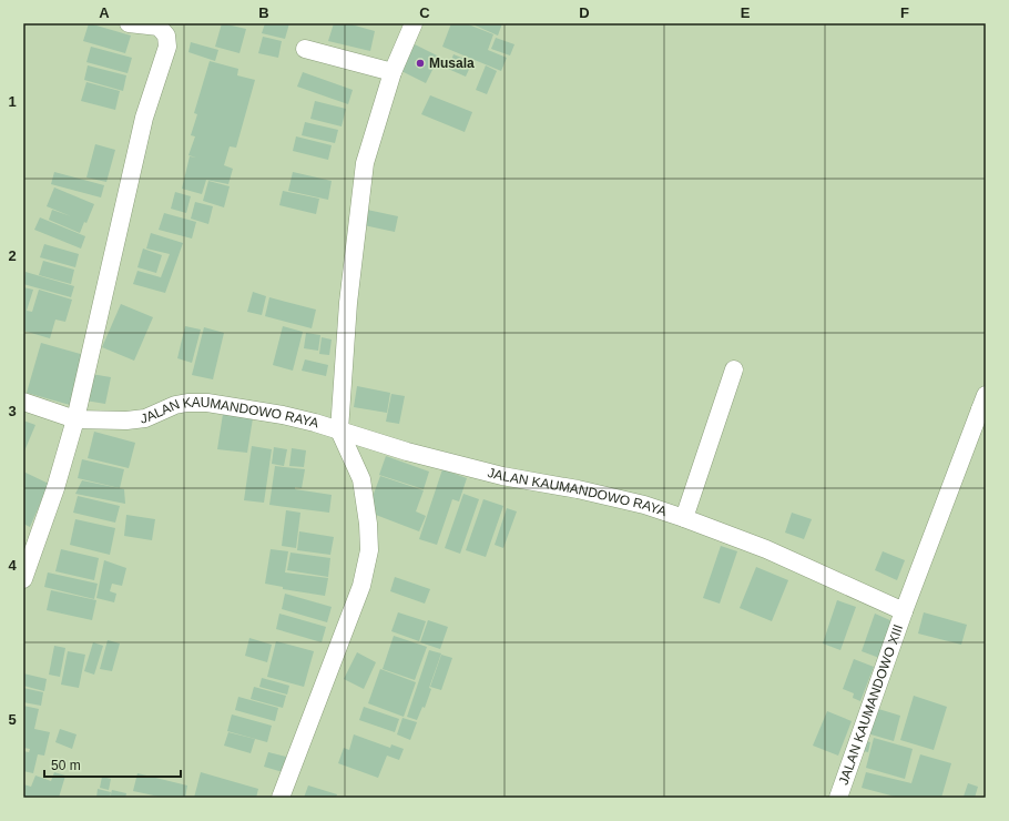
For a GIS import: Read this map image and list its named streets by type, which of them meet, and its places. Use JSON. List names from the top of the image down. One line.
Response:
{"streets":{"street":["JALAN KAUMANDOWO RAYA","JALAN KAUMANDOWO XIII"]},"crossings":[["JALAN KAUMANDOWO RAYA","JALAN KAUMANDOWO XIII"]],"places":["Musala"],"scale_bar":"50 m","grid":{"columns":["A","B","C","D","E","F"],"rows":["1","2","3","4","5"]}}
